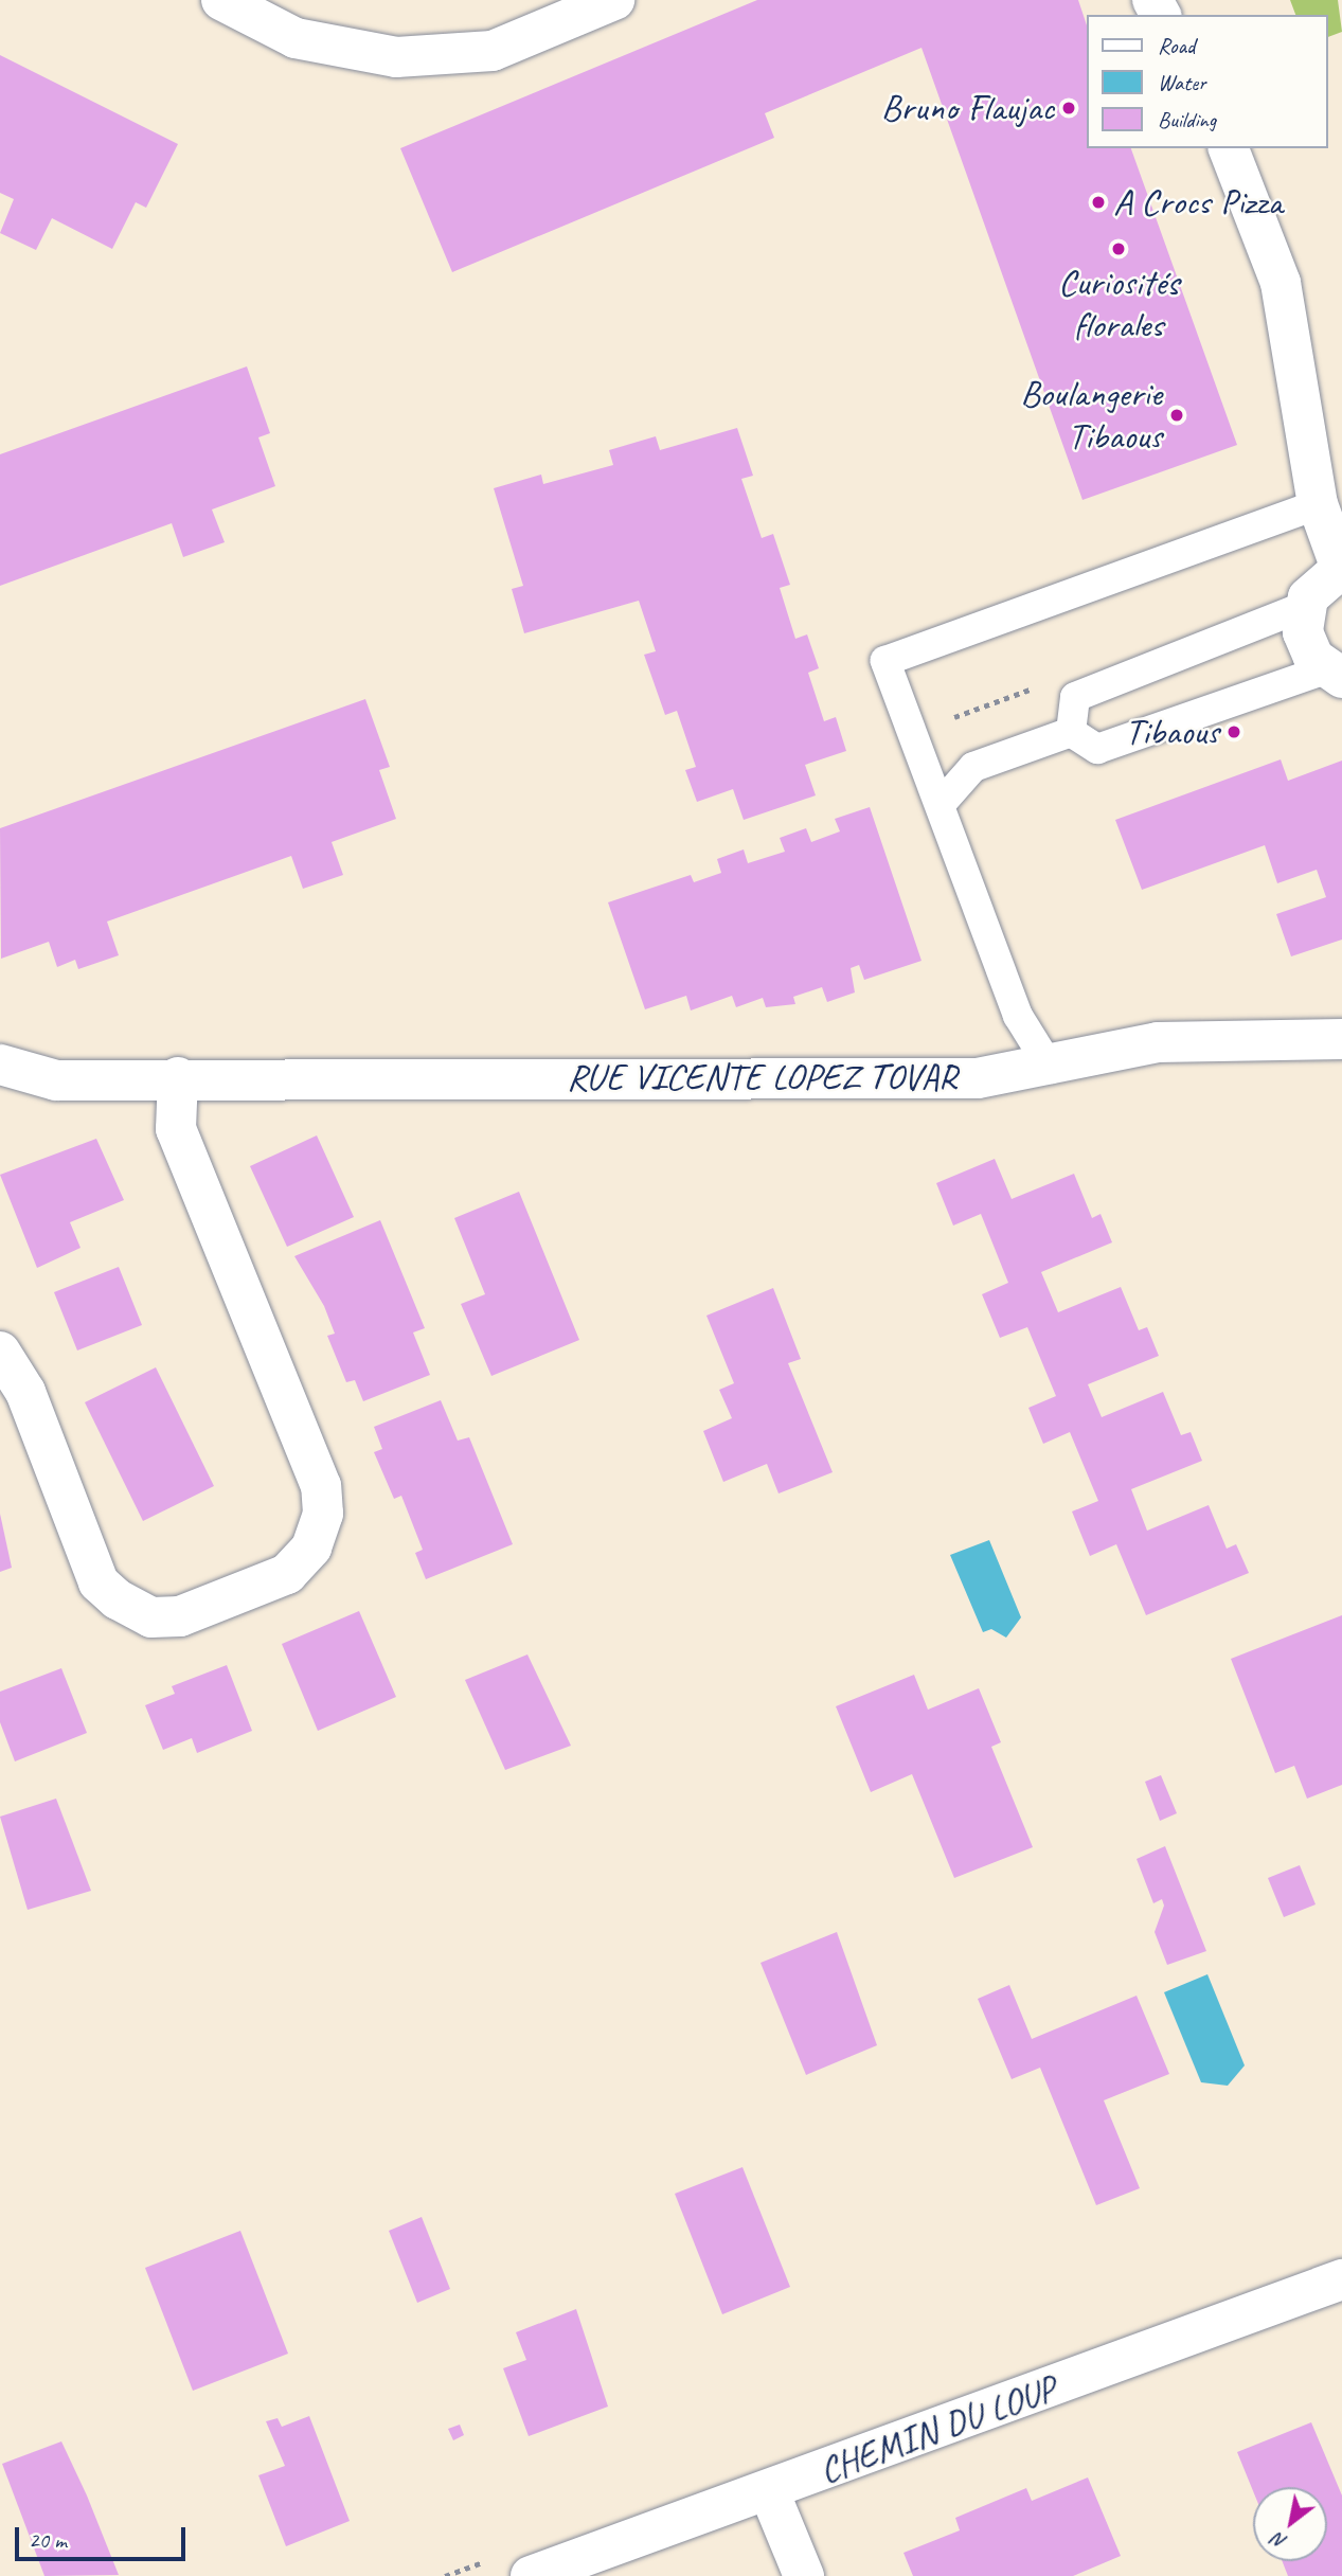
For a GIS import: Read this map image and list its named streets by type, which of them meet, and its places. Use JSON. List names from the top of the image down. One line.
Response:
{"streets":{"street":["RUE VICENTE LOPEZ TOVAR","CHEMIN DU LOUP"]},"places":["Bruno Flaujac","A Crocs Pizza","Curiosités florales","Boulangerie Tibaous","Tibaous"],"legend":["Road","Water","Building"],"scale_bar":"20 m","north":"bottom left"}
